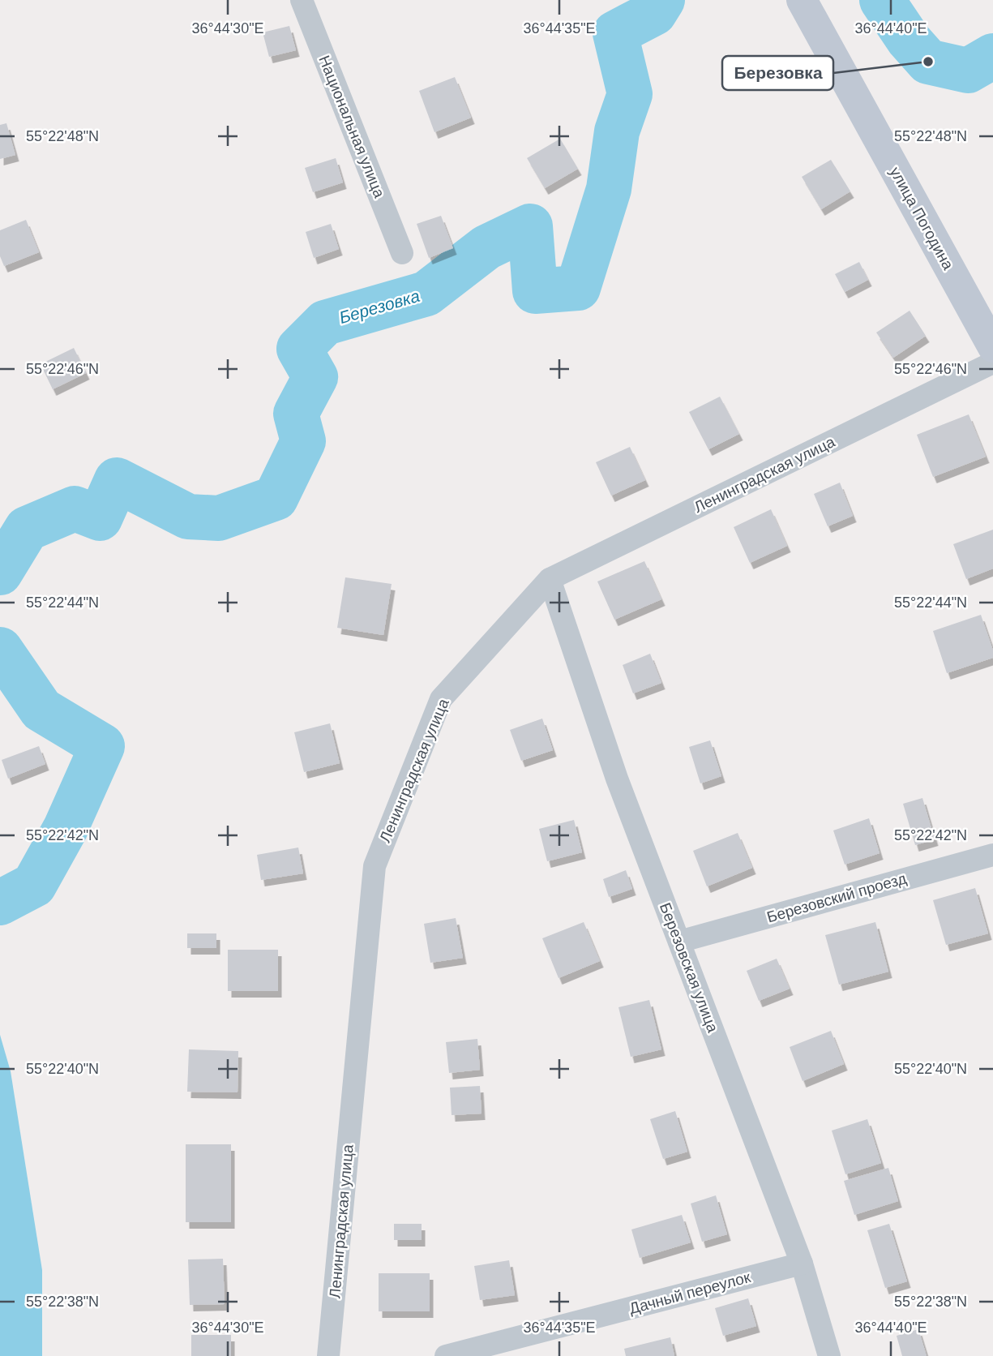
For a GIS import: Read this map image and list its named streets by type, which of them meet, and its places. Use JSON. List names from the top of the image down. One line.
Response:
{"streets":{"street":["Национальная улица","улица Погодина","Ленинградская улица","Березовский проезд","Березовская улица","Дачный переулок"]},"crossings":[["Ленинградская улица","Березовская улица"],["Березовский проезд","Березовская улица"],["Березовская улица","Дачный переулок"]],"water":["Березовка"],"places":["Березовка"],"coordinates":["36°44'30\"E","36°44'35\"E","36°44'40\"E","55°22'48\"N","55°22'46\"N","55°22'44\"N","55°22'42\"N","55°22'40\"N","55°22'38\"N"]}
